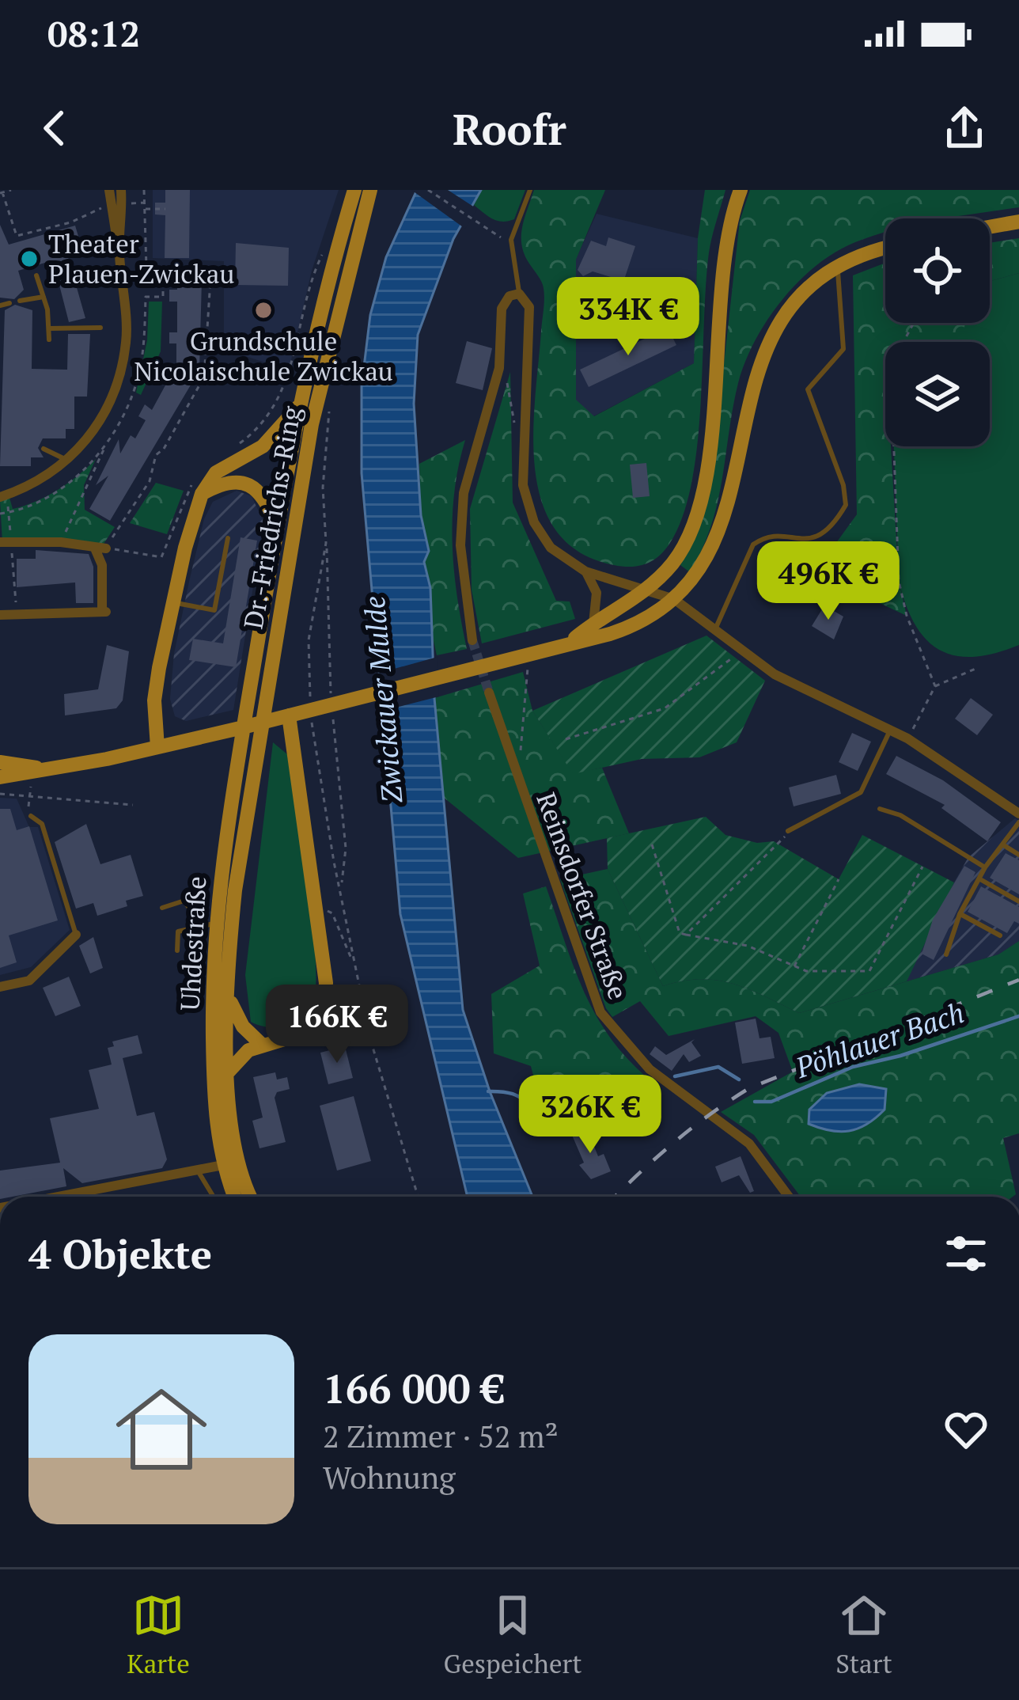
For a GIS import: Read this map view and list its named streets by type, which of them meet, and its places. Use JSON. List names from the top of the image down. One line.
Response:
{"streets":{"main road":["Dr.-Friedrichs-Ring","Uhdestraße"],"street":["Reinsdorfer Straße"]},"crossings":[["Dr.-Friedrichs-Ring","Uhdestraße"]],"water":["Zwickauer Mulde","Pöhlauer Bach"],"places":["Theater Plauen-Zwickau","Grundschule Nicolaischule Zwickau"],"page":{"status":"08:12","header":"Roofr","price":["334K €","496K €","166K €","326K €"],"heading":"4 Objekte","list":[{"name":"166 000 €","note":"2 Zimmer · 52 m² · Wohnung"}],"tabs":["Karte","Gespeichert","Start"]}}
